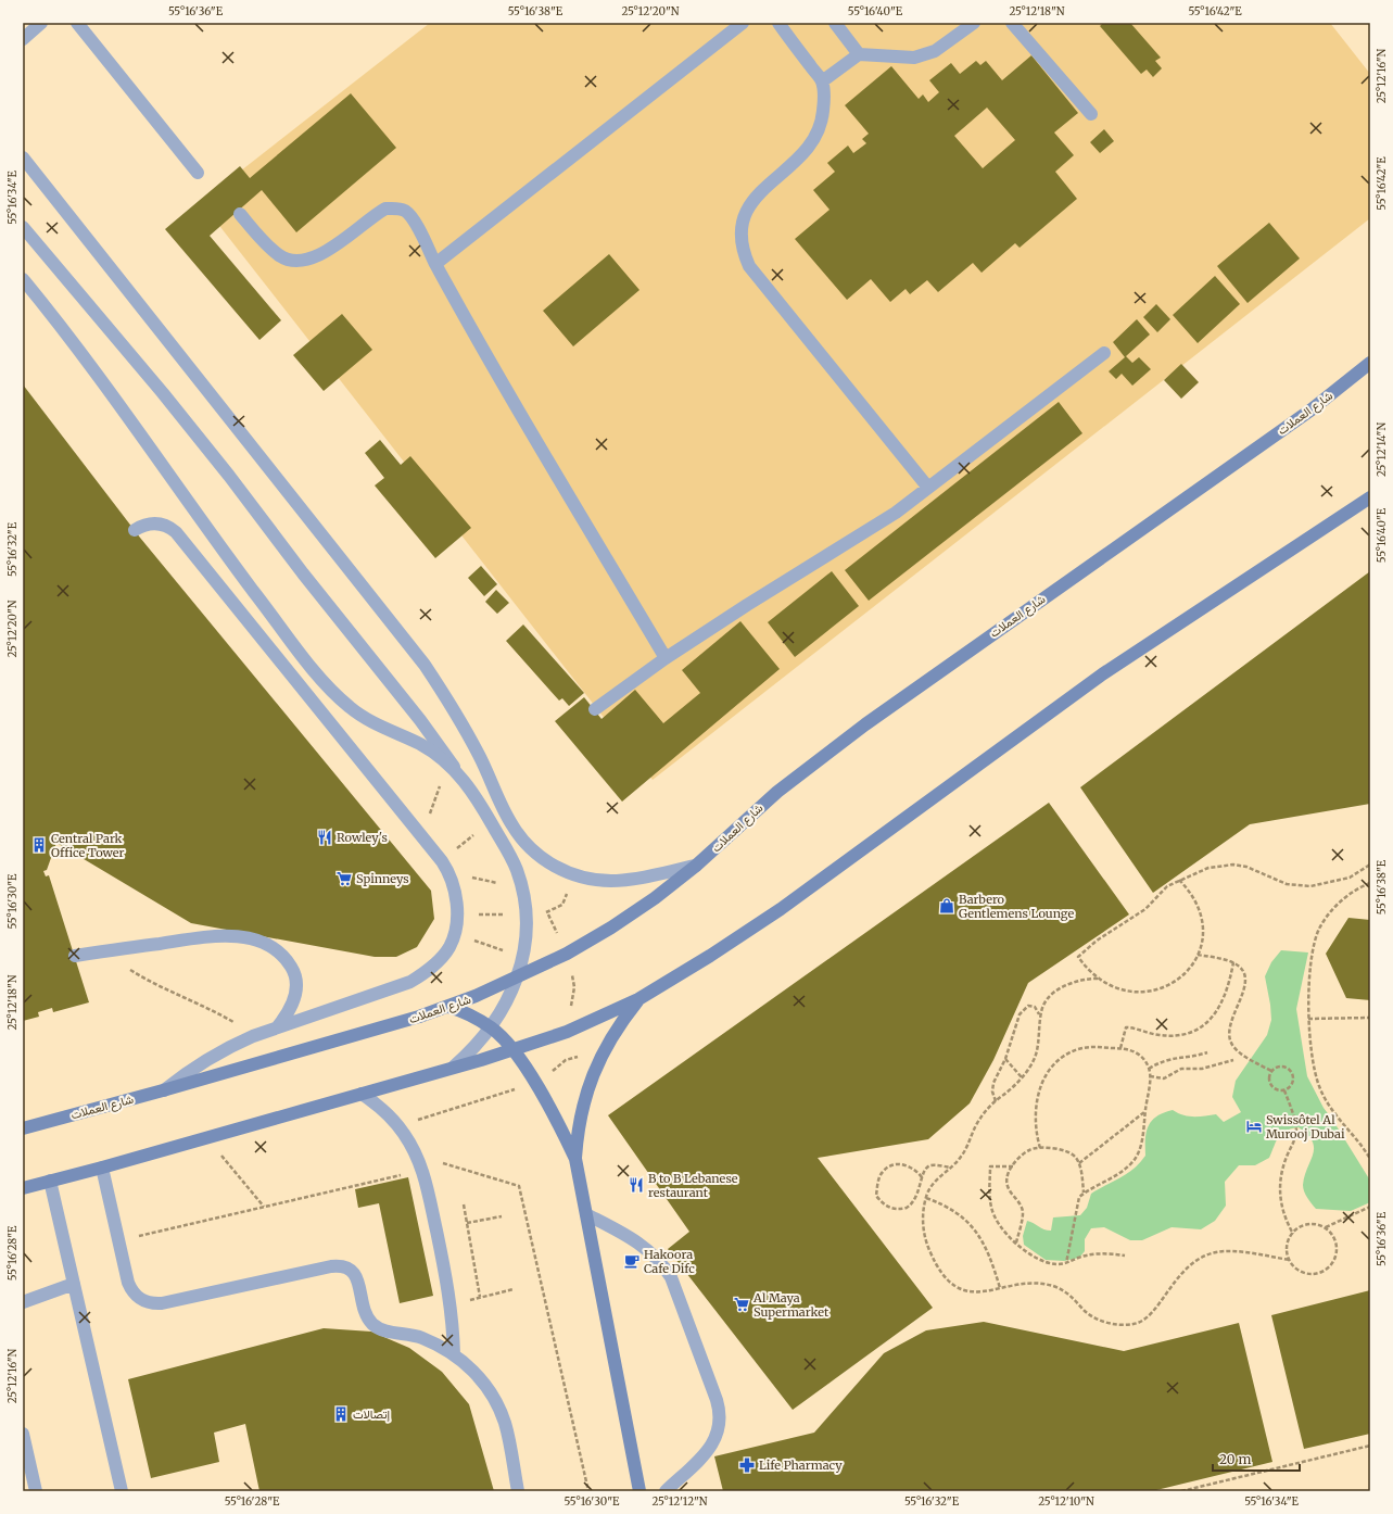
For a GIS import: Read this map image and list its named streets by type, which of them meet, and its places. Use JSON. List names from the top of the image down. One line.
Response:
{"streets":{"street":["شارع العملات"]},"places":{"restaurant":["Rowley's","B to B Lebanese restaurant"],"building":["Central Park Office Tower","إتصالات"],"supermarket":["Spinneys","Al Maya Supermarket"],"shop":["Barbero Gentlemens Lounge"],"hotel":["Swissôtel Al Murooj Dubai"],"cafe":["Hakoora Cafe Difc"],"pharmacy":["Life Pharmacy"]},"scale_bar":"20 m","coordinates":["55°16'36\"E","55°16'38\"E","25°12'20\"N","55°16'40\"E","25°12'18\"N","55°16'42\"E","25°12'16\"N","55°16'34\"E","25°12'14\"N","55°16'32\"E","55°16'30\"E","55°16'28\"E","25°12'12\"N","25°12'10\"N"]}
